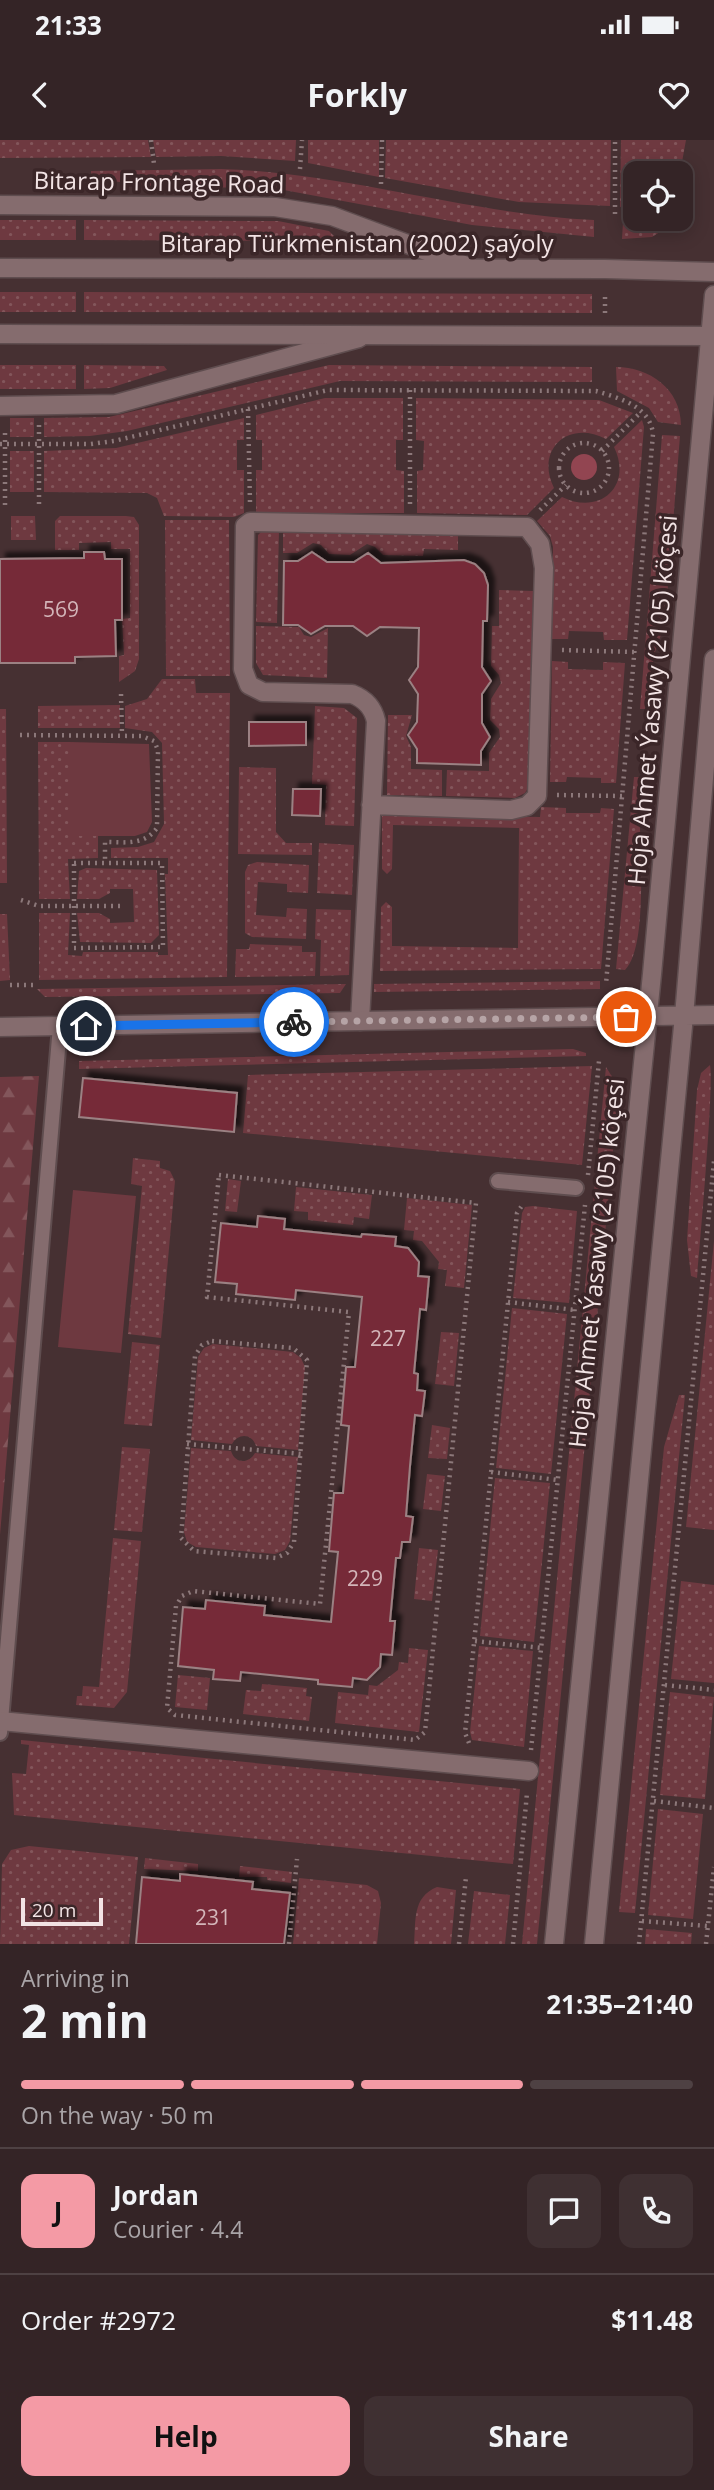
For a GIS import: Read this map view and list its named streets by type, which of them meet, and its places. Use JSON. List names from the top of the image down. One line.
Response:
{"streets":{"main road":["Bitarap Frontage Road","Bitarap Türkmenistan (2002) şaýoly","Hoja Ahmet Ýasawy (2105) köçesi"]},"crossings":[["Bitarap Frontage Road","Bitarap Türkmenistan (2002) şaýoly"]],"house_numbers":["569","227","229","231"],"scale_bar":"20 m","page":{"status":"21:33","header":"Forkly","scale":"20 m","heading":["2 min","Arriving in","21:35–21:40"],"panel":["Jordan","Courier · 4.4","Order #2972","$11.48"],"bar":"On the way · 50 m","round":"J","buttons":["Help","Share"]}}
